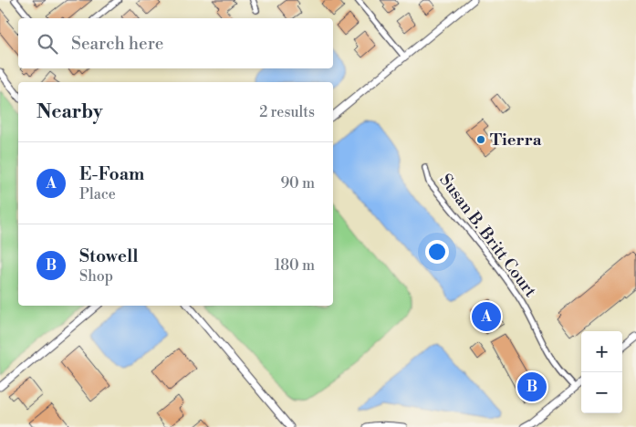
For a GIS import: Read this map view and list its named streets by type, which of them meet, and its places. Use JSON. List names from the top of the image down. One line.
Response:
{"streets":{"street":["Susan B. Britt Court"]},"places":["Tierra"],"page":{"search":"Search here","heading":["Nearby","2 results"],"list":[{"mark":"A","name":"E-Foam","note":"Place","value":"90 m"},{"mark":"B","name":"Stowell","note":"Shop","value":"180 m"}],"pins":["A","B"],"map_buttons":["+","−"]}}
